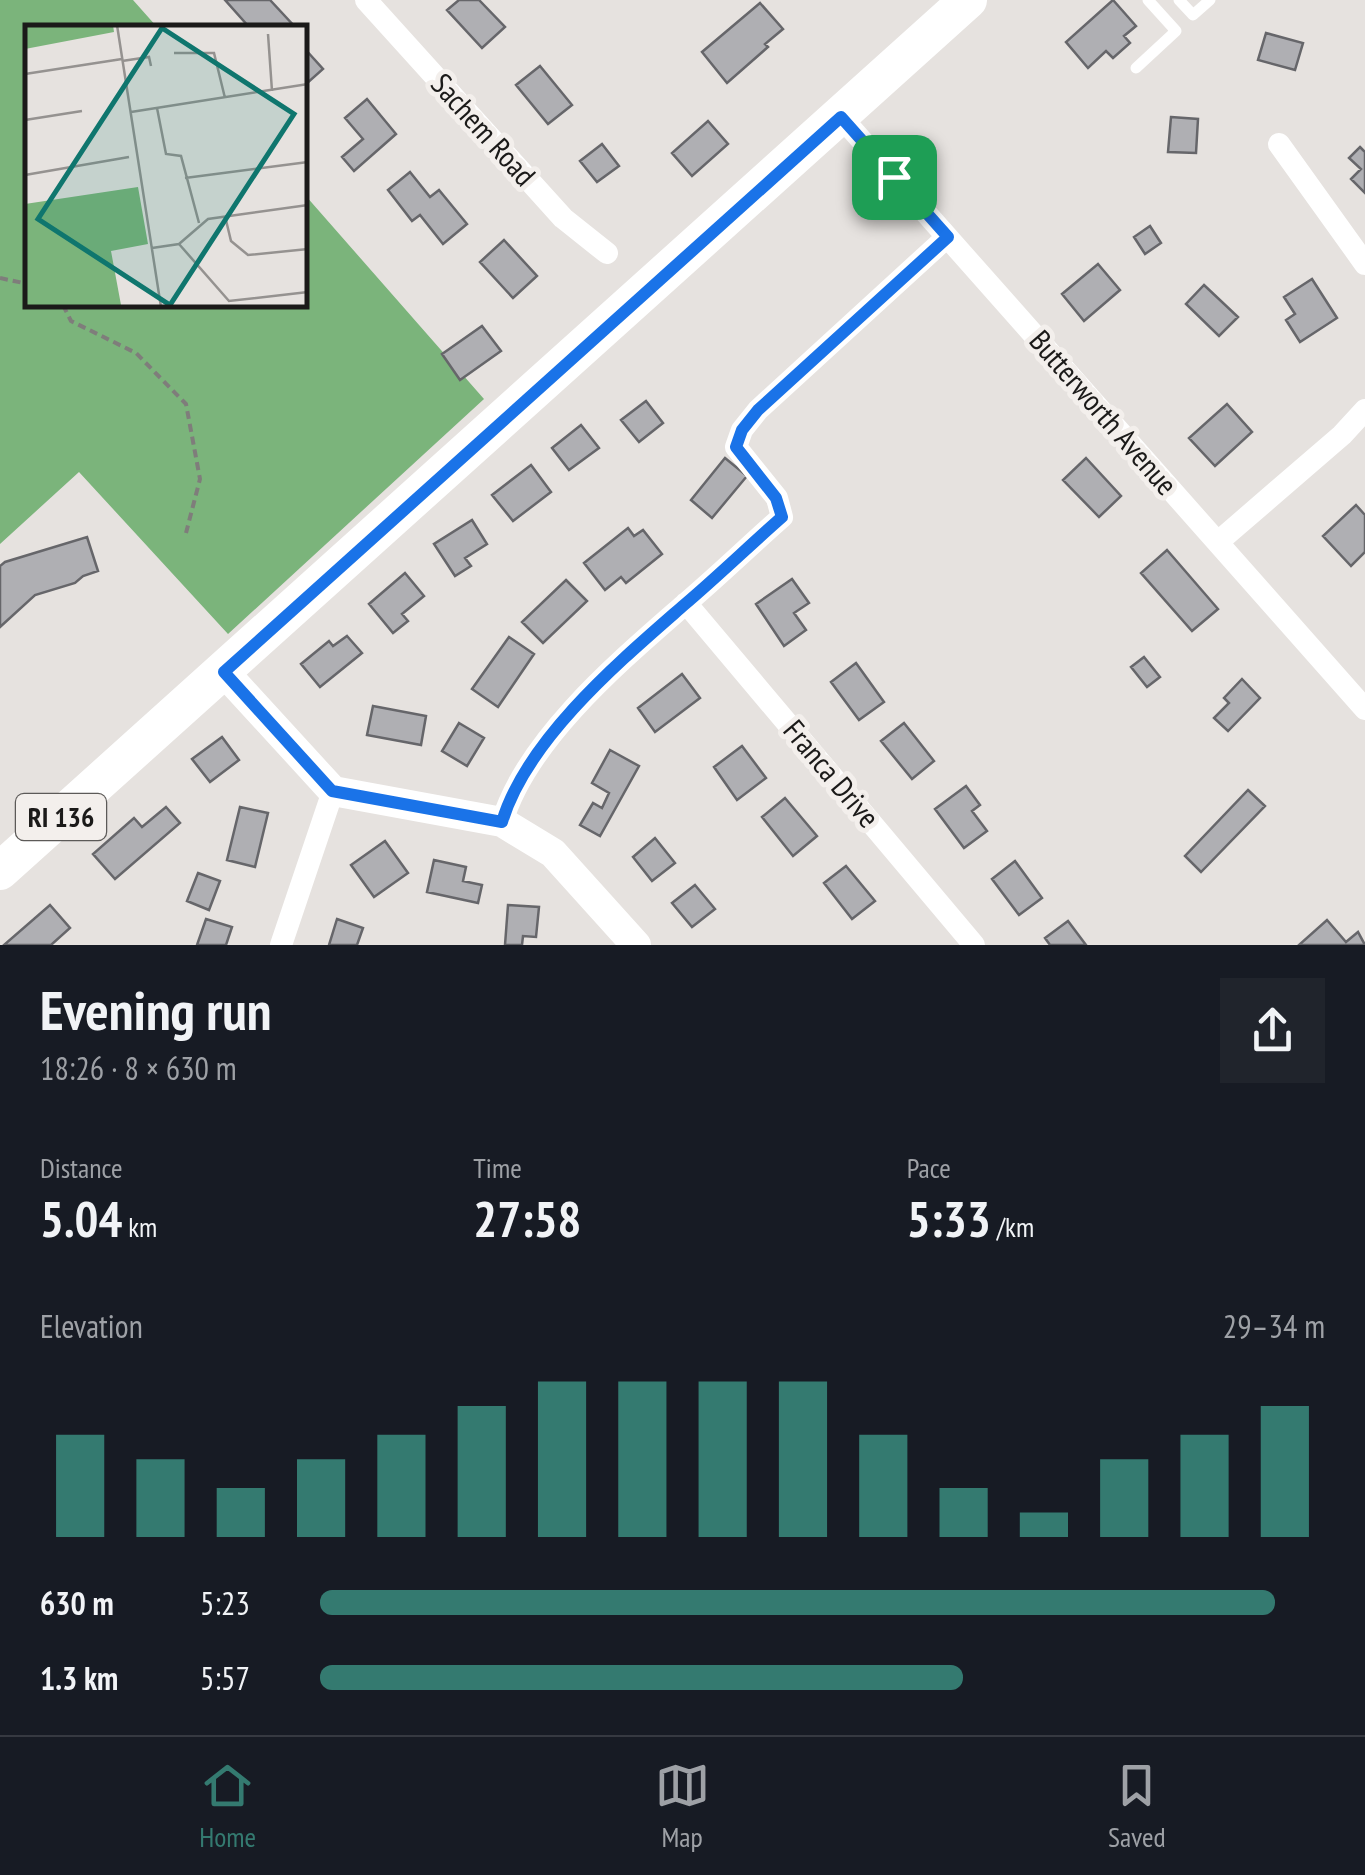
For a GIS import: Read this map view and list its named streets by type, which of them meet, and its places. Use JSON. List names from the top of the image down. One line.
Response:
{"streets":{"main road":["RI 136"],"street":["Sachem Road","Butterworth Avenue","Franca Drive"]},"crossings":[["Butterworth Avenue","RI 136"]],"page":{"heading":["Evening run","18:26 · 8 × 630 m"],"stats":[["Distance","5.04 km"],["Time","27:58"],["Pace","5:33 /km"]],"chart":["Elevation","29–34 m"],"list":[{"name":"630 m","note":"5:23"},{"name":"1.3 km","note":"5:57"}],"tabs":["Home","Map","Saved"]}}
